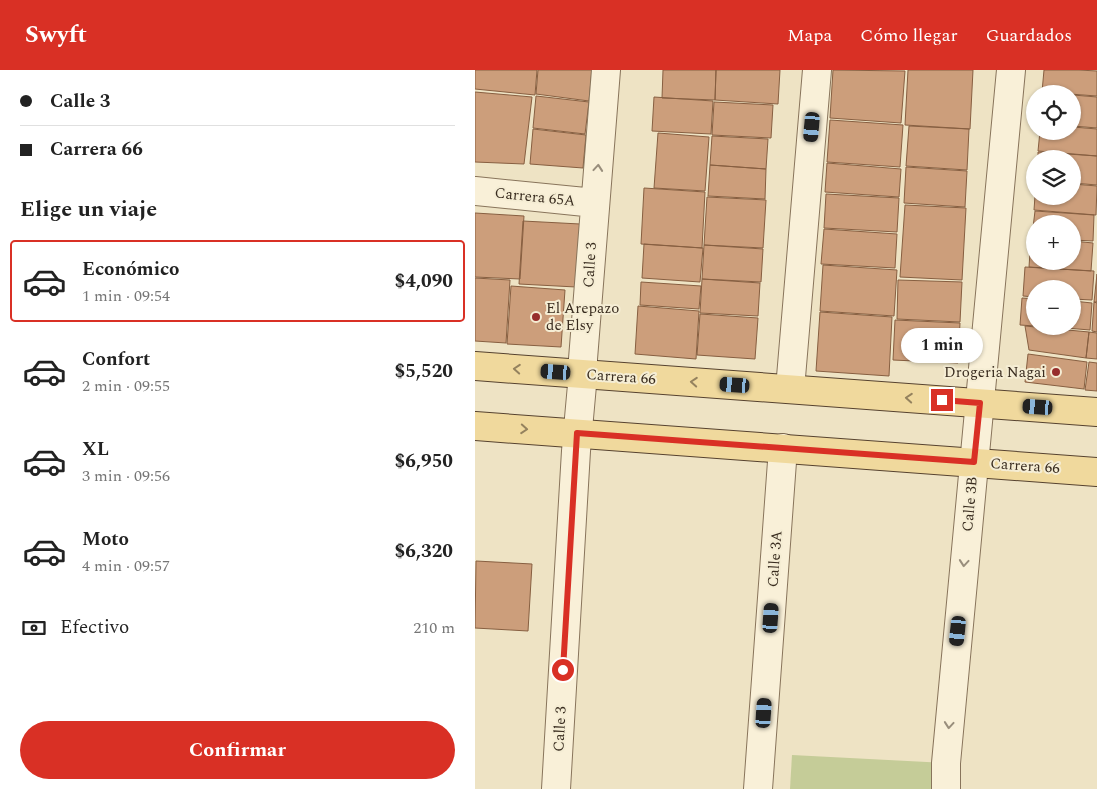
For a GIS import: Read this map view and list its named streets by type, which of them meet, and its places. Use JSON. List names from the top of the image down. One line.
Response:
{"streets":{"main road":["Carrera 66"],"street":["Carrera 65A","Calle 3","Calle 3B","Calle 3A"]},"crossings":[["Carrera 65A","Calle 3"],["Calle 3","Carrera 66"],["Carrera 66","Calle 3B"],["Carrera 66","Calle 3A"]],"one_way":["Calle 3B"],"places":["El Arepazo de Elsy","Drogeria Nagai"],"page":{"header":"Swyft","nav":["Mapa","Cómo llegar","Guardados"],"banner":["Calle 3","Carrera 66"],"map_buttons":["+","−"],"heading":"Elige un viaje","list":[{"name":"Económico","note":"1 min · 09:54","value":"$4,090"},{"name":"Confort","note":"2 min · 09:55","value":"$5,520"},{"name":"XL","note":"3 min · 09:56","value":"$6,950"},{"name":"Moto","note":"4 min · 09:57","value":"$6,320"}],"bubble":"1 min","pay":["Efectivo","210 m"],"buttons":"Confirmar"}}
